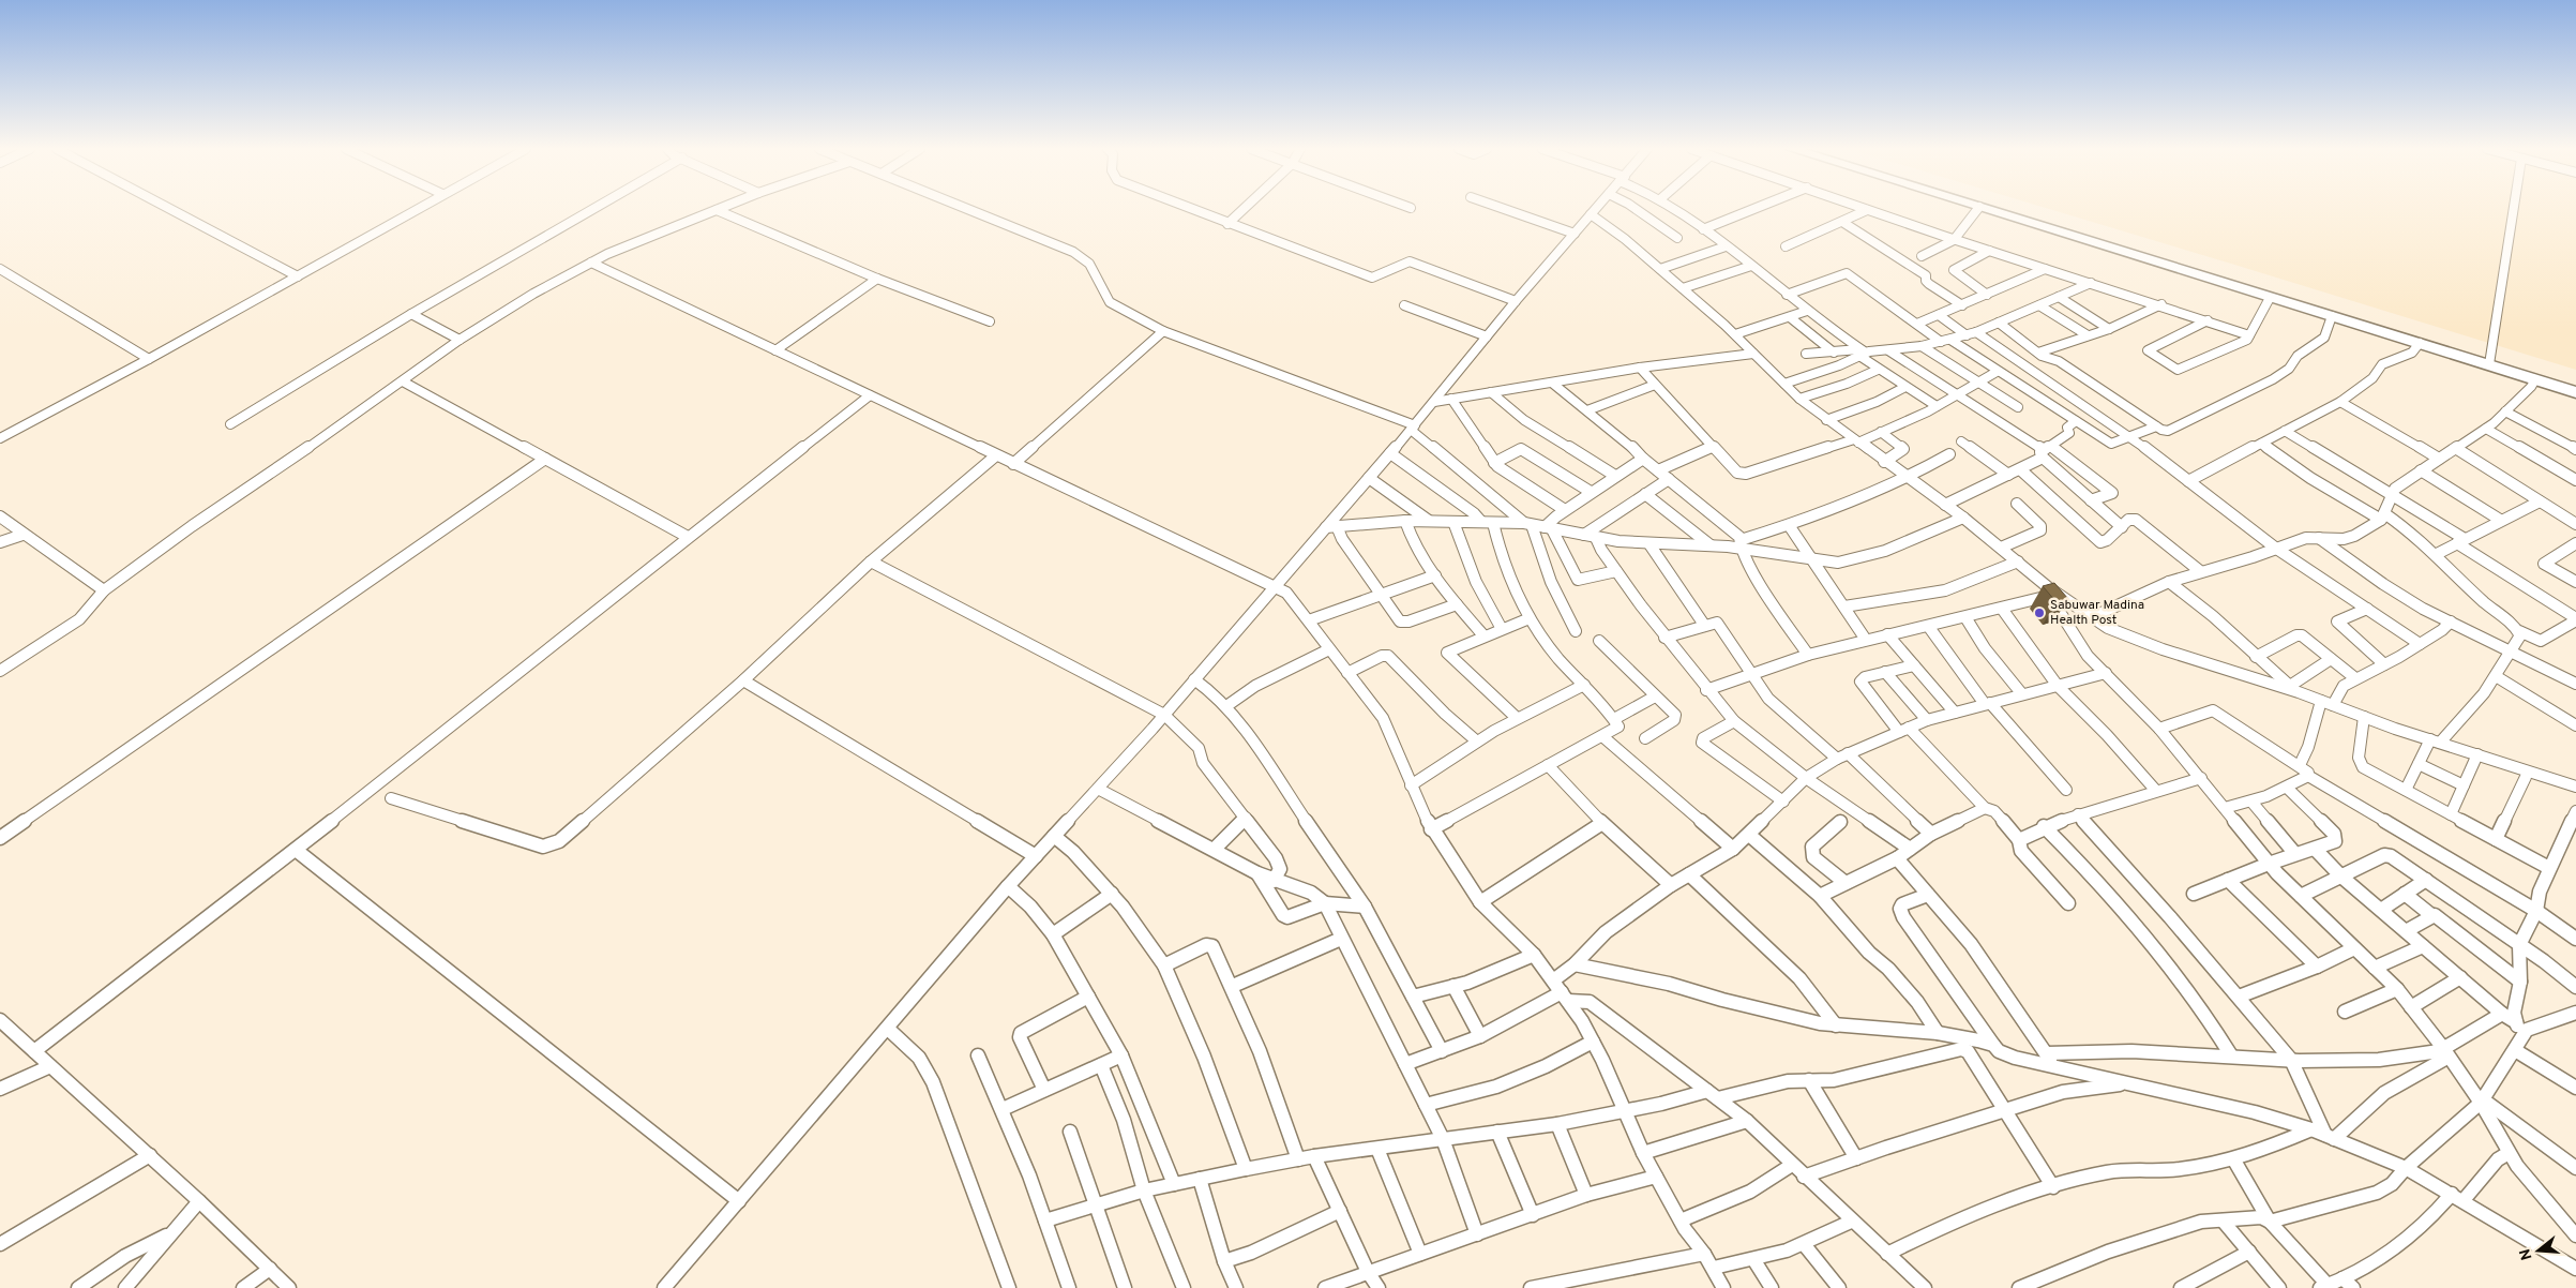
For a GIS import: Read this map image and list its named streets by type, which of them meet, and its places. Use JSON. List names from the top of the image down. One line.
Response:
{"places":["Sabuwar Madina Health Post"],"north":"left"}
